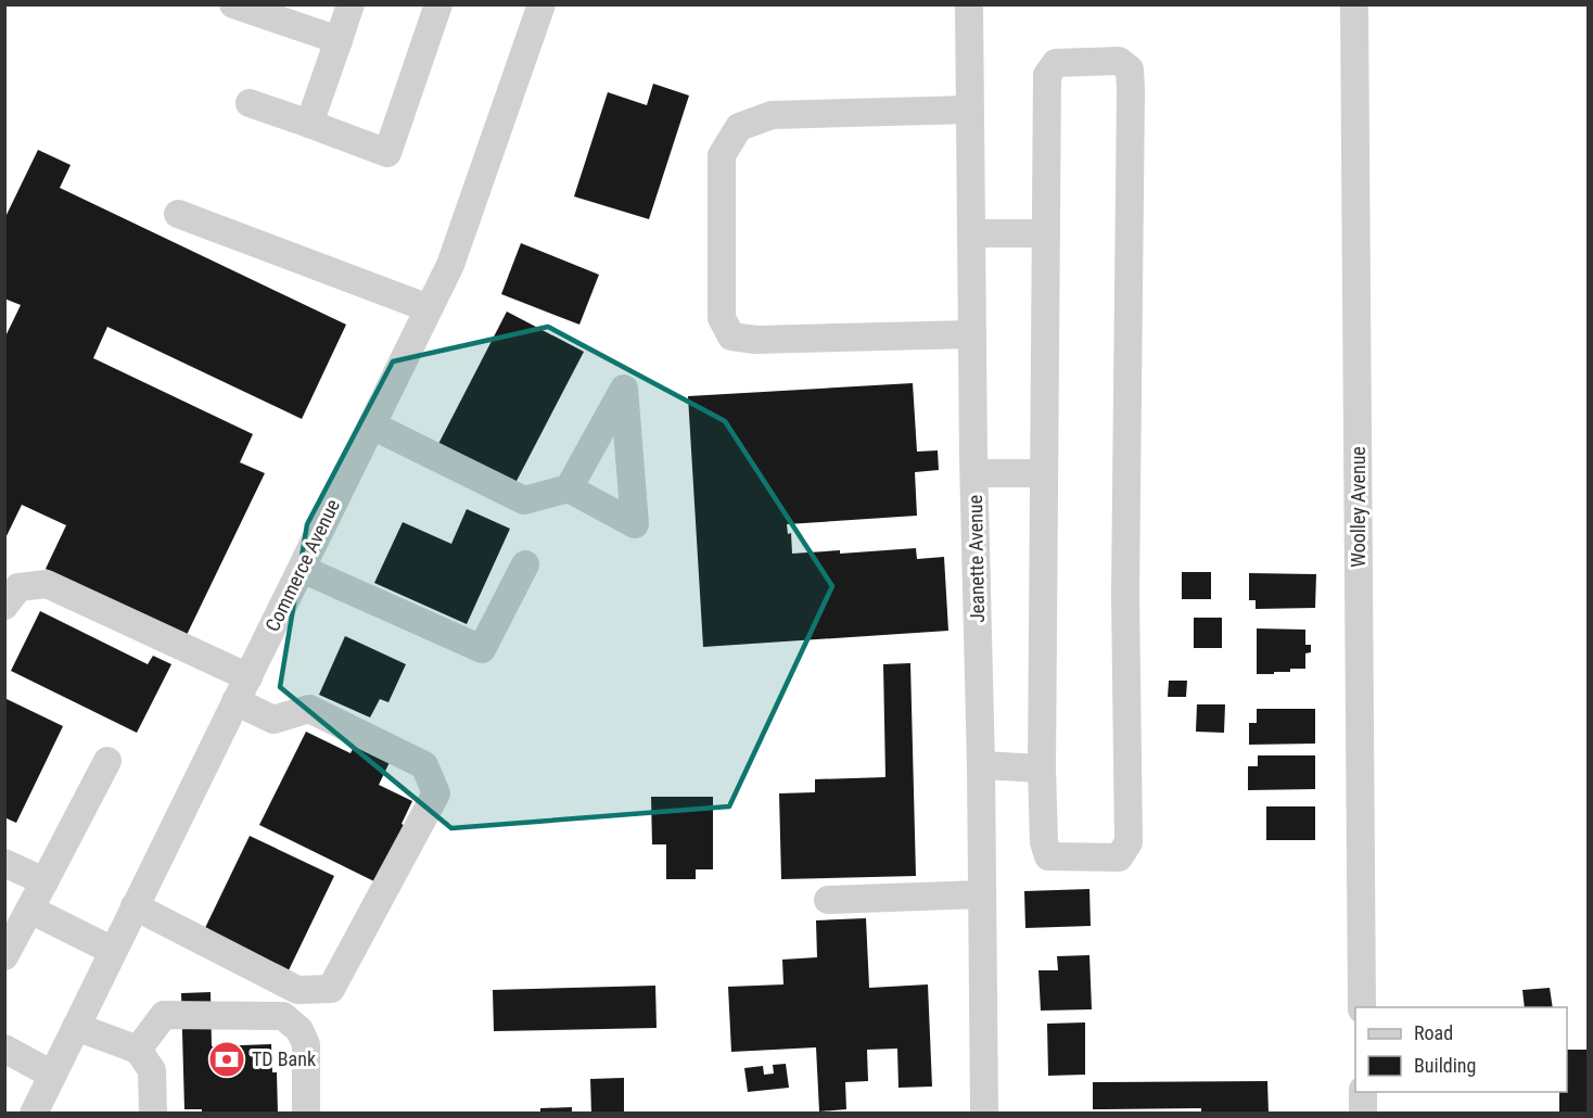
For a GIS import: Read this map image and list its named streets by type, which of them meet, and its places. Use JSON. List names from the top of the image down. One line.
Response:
{"streets":{"street":["Woolley Avenue","Jeanette Avenue","Commerce Avenue"]},"places":{"bank":["TD Bank"]},"legend":["Road","Building"]}
